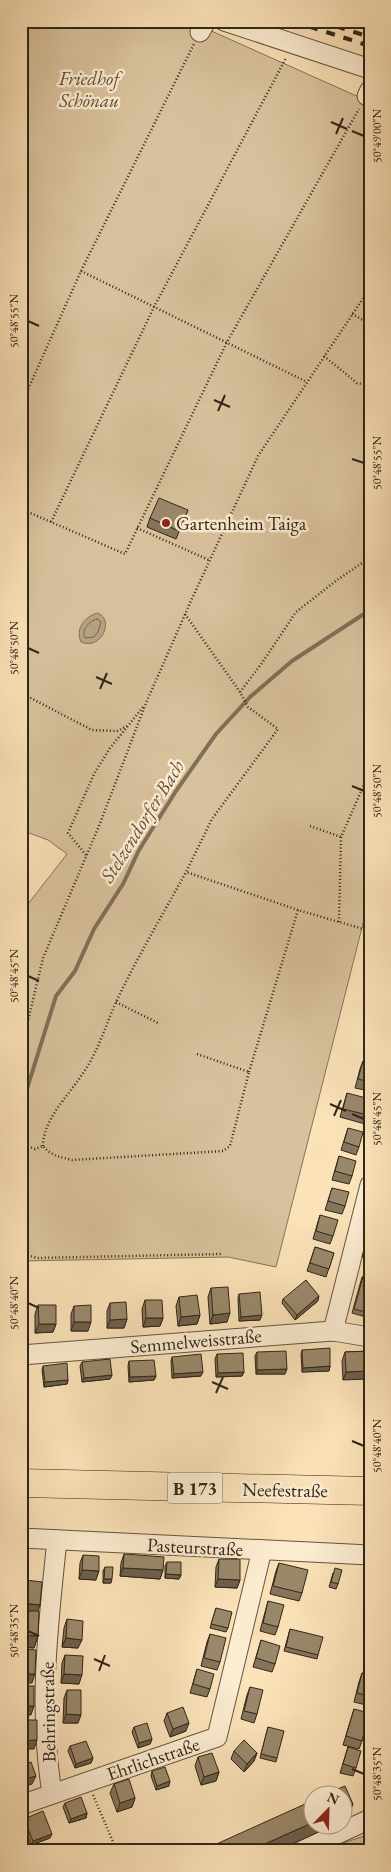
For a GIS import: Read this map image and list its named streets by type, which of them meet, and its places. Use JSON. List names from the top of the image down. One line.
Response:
{"streets":{"highway":["B 173","Neefestraße"],"street":["Semmelweisstraße","Pasteurstraße","Behringstraße","Ehrlichstraße"]},"crossings":[["Pasteurstraße","Behringstraße"],["Pasteurstraße","Ehrlichstraße"],["Behringstraße","Ehrlichstraße"]],"water":["Stelzendorfer Bach"],"parks":["Friedhof Schönau"],"places":["Gartenheim Taiga"],"north":"top right","coordinates":["50°49'00\"N","50°48'55\"N","50°48'50\"N","50°48'45\"N","50°48'40\"N","50°48'35\"N"]}
